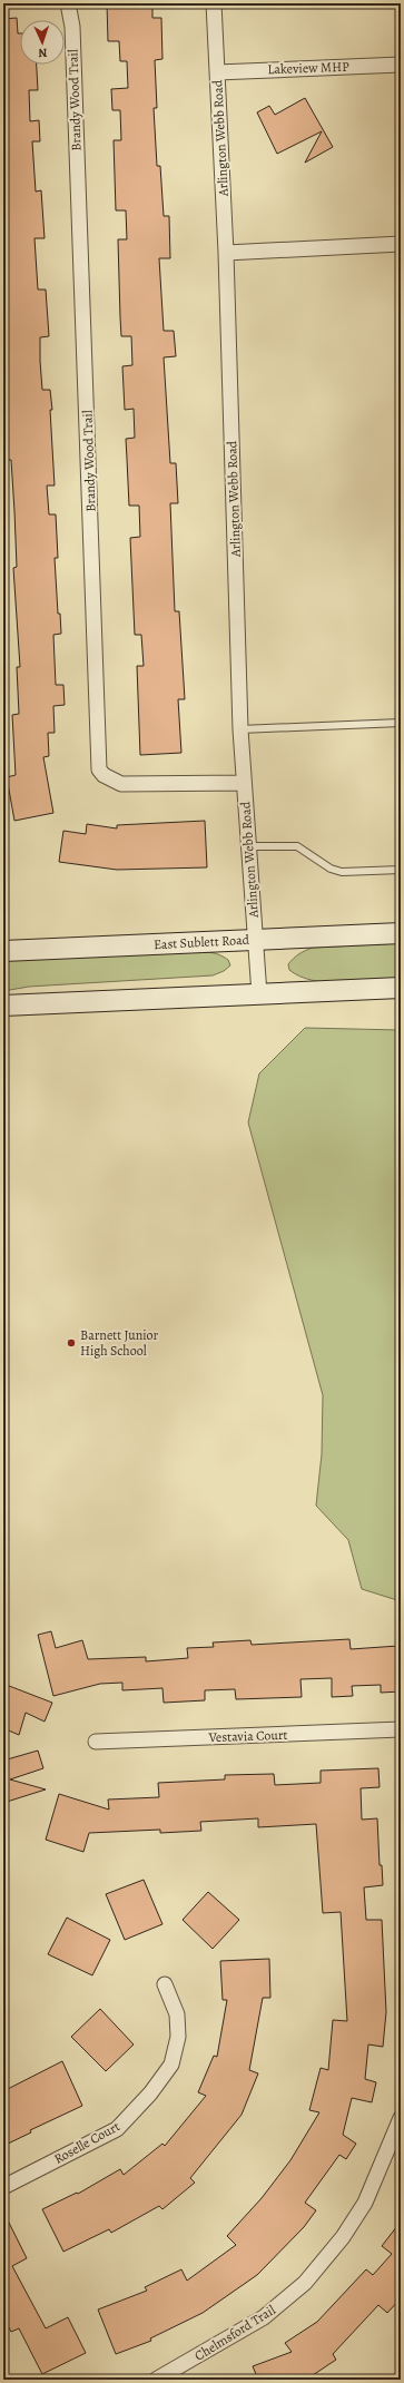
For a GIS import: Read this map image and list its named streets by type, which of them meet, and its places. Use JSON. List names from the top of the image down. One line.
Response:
{"streets":{"main road":["East Sublett Road"],"street":["Lakeview MHP","Brandy Wood Trail","Arlington Webb Road","Vestavia Court","Roselle Court","Chelmsford Trail"]},"crossings":[["Lakeview MHP","Arlington Webb Road"],["Brandy Wood Trail","Arlington Webb Road"],["Arlington Webb Road","East Sublett Road"]],"places":["Barnett Junior High School"],"north":"bottom"}
